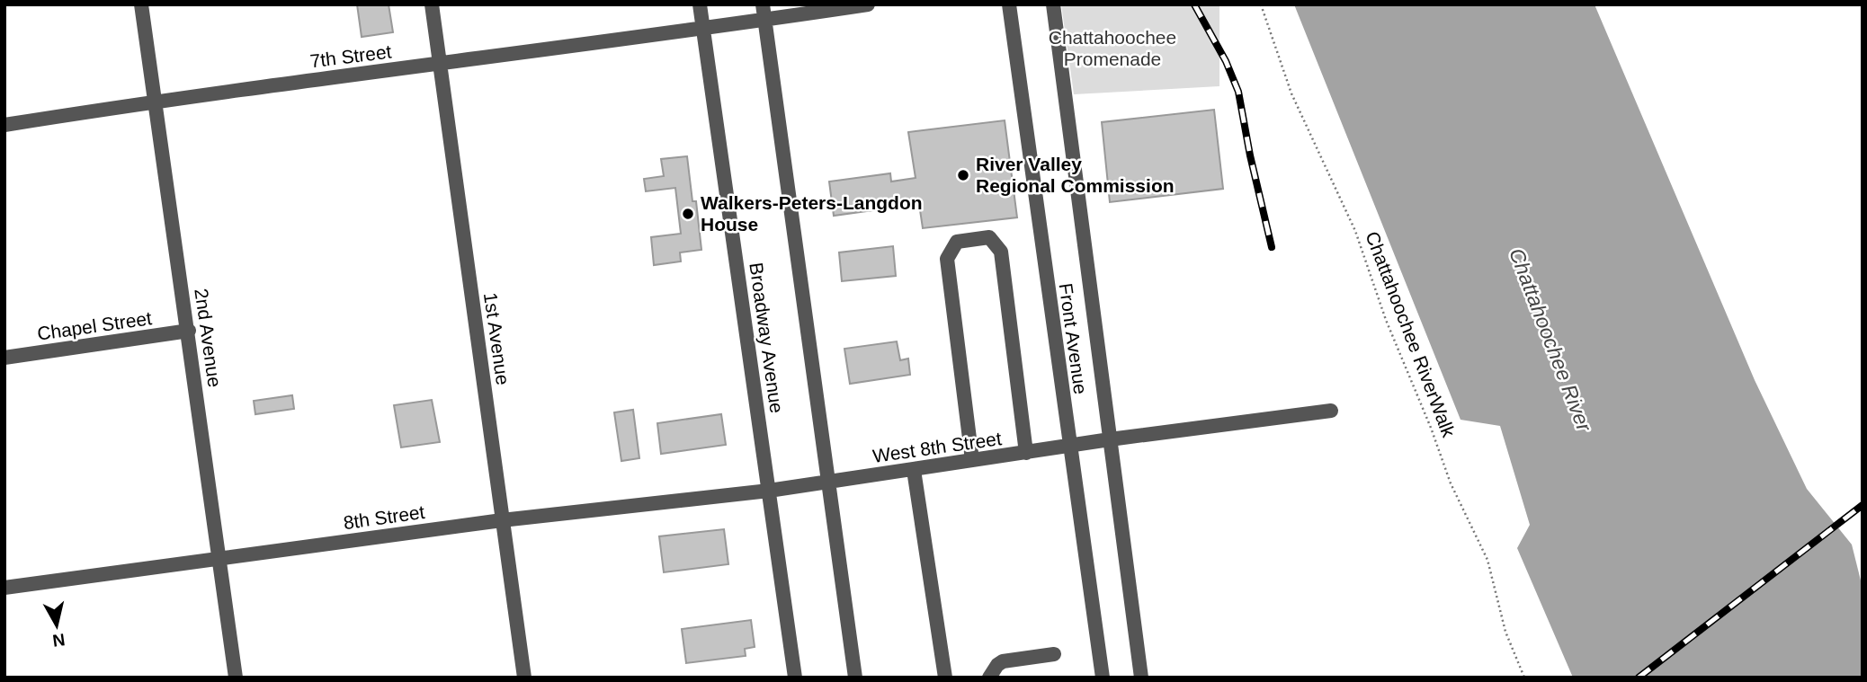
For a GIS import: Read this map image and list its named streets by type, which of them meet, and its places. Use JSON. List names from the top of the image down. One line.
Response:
{"streets":{"street":["7th Street","Chapel Street","2nd Avenue","Broadway Avenue","1st Avenue","Front Avenue","West 8th Street","8th Street"],"path":["Chattahoochee RiverWalk"]},"crossings":[["7th Street","2nd Avenue"],["7th Street","Broadway Avenue"],["7th Street","1st Avenue"],["Chapel Street","2nd Avenue"],["2nd Avenue","8th Street"],["Broadway Avenue","West 8th Street"],["Broadway Avenue","8th Street"],["1st Avenue","8th Street"],["Front Avenue","West 8th Street"],["West 8th Street","8th Street"]],"water":["Chattahoochee River"],"parks":["Chattahoochee Promenade"],"places":["River Valley Regional Commission","Walkers-Peters-Langdon House"],"north":"bottom"}
